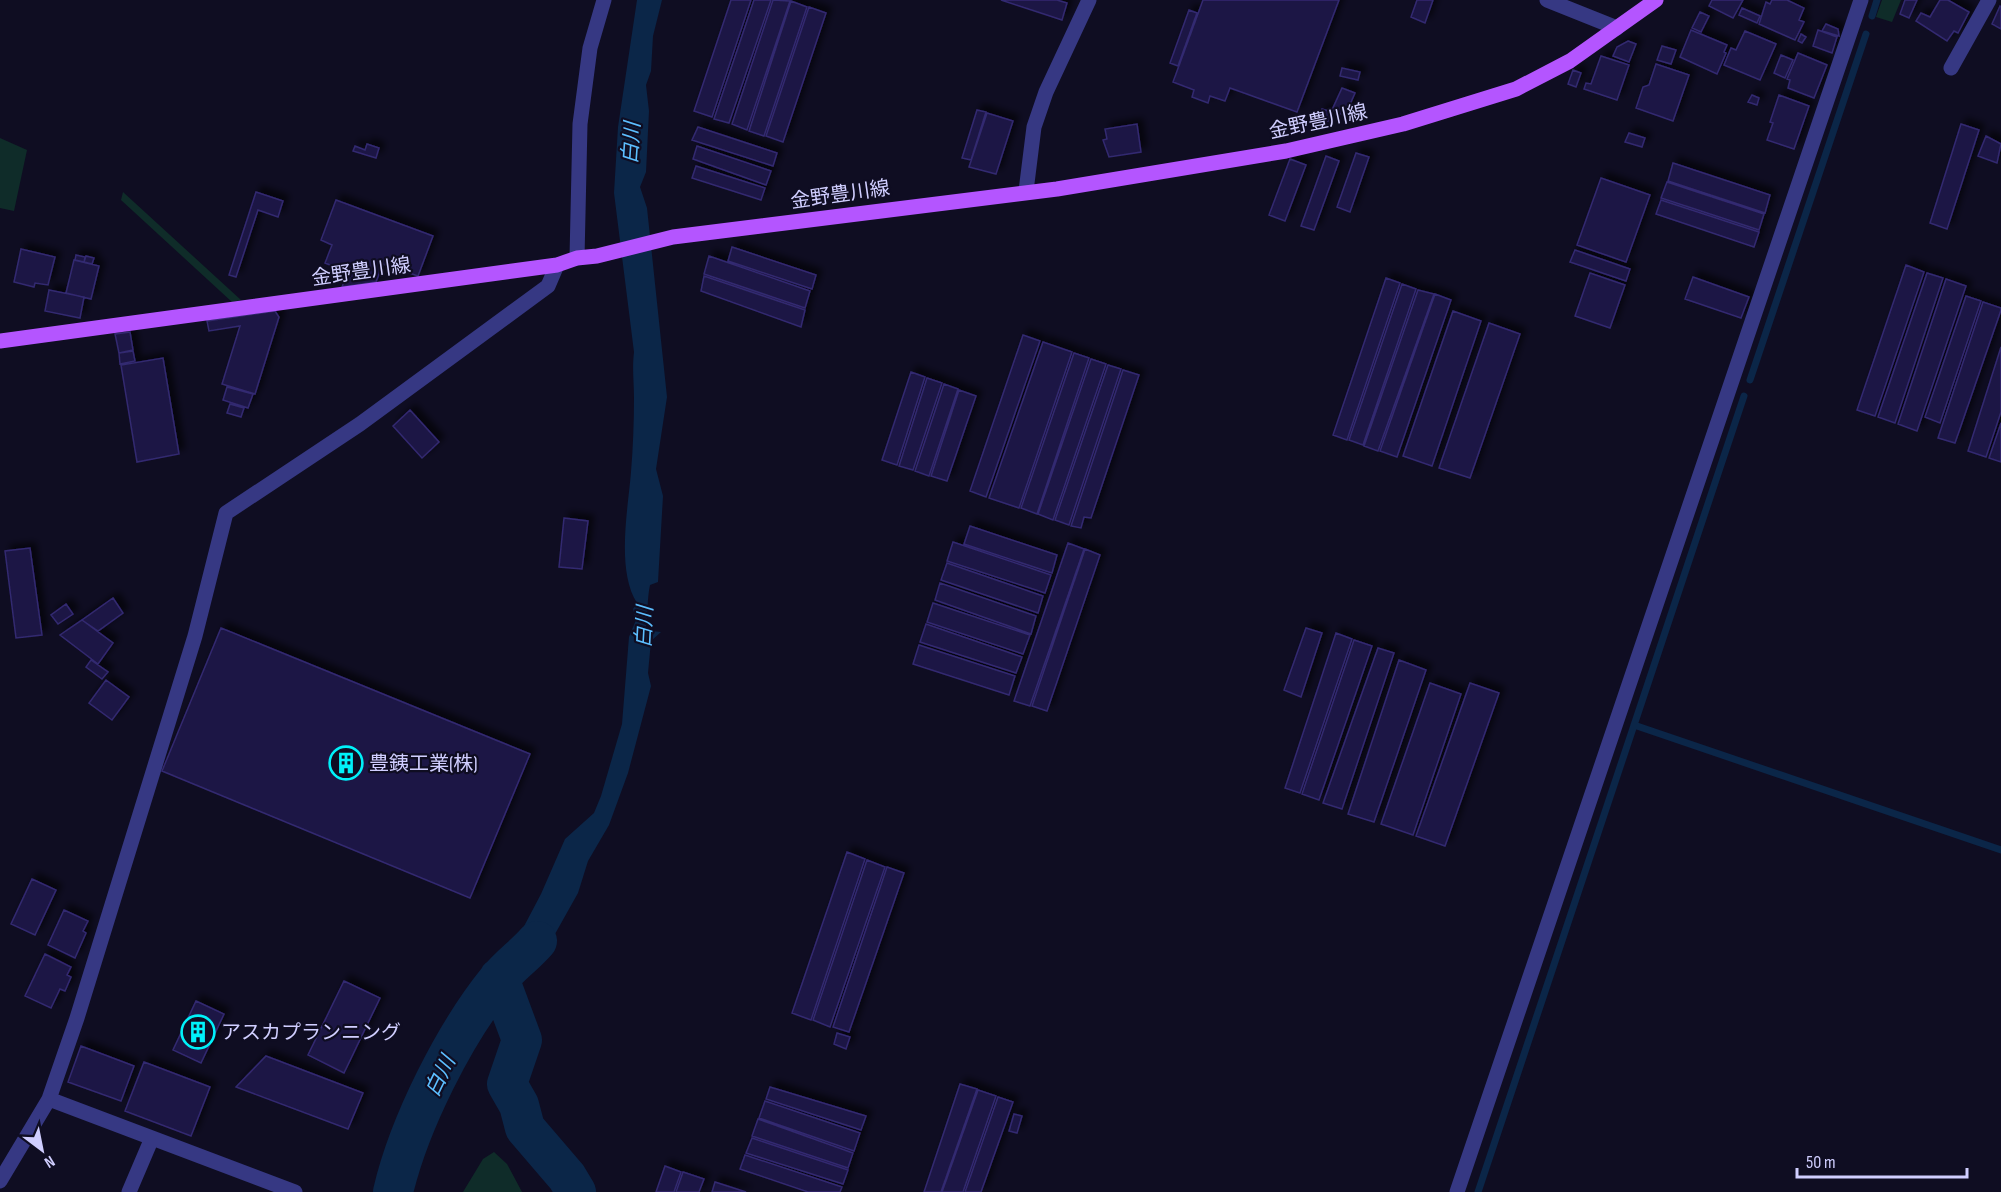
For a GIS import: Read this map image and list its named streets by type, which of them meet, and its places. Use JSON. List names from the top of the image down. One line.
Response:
{"streets":{"main road":["金野豊川線"]},"water":["白川"],"places":{"building":["豊銕工業(株)","アスカプランニング"]},"scale_bar":"50 m","north":"bottom right"}
